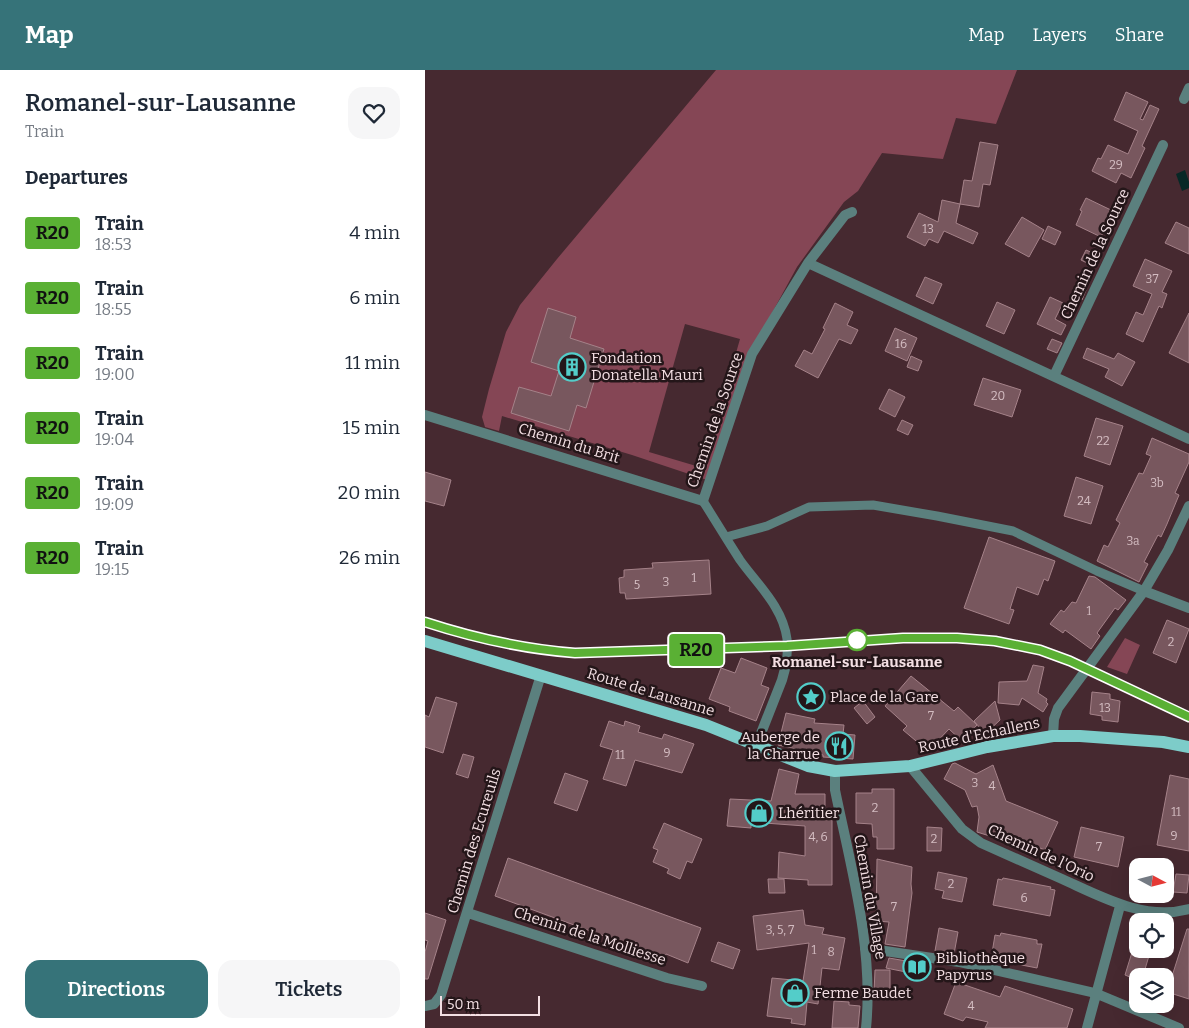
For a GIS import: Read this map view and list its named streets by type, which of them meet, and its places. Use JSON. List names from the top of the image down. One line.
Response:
{"streets":{"main road":["Route de Lausanne","Route d'Echallens"],"street":["Chemin de la Source","Chemin du Brit","Chemin des Ecureuils","Chemin de l'Orio","Chemin du Village","Chemin de la Molliesse"]},"crossings":[["Chemin de la Source","Chemin du Brit"],["Route de Lausanne","Route d'Echallens"],["Route de Lausanne","Chemin des Ecureuils"],["Route de Lausanne","Chemin du Village"],["Route d'Echallens","Chemin de l'Orio"],["Route d'Echallens","Chemin du Village"],["Chemin des Ecureuils","Chemin de la Molliesse"]],"places":{"building":["Fondation Donatella Mauri"],"other":["Romanel-sur-Lausanne"],"place":["Place de la Gare"],"restaurant":["Auberge de la Charrue"],"shop":["Lhéritier","Ferme Baudet"],"library":["Bibliothèque Papyrus"]},"house_numbers":["29","13","37","16","20","22","3b","24","3a","1","3","5","1","2","13","7","9","11","3","4","2","11","9","4, 6","2","7","2","6","7","3, 5, 7","1","8","4"],"scale_bar":"50 m","north":"right","page":{"header":"Map","nav":["Map","Layers","Share"],"heading":[["Romanel-sur-Lausanne","Train"],"Departures"],"on_map":"R20","list":[{"mark":"R20","name":"Train","note":"18:53","value":"4 min"},{"mark":"R20","name":"Train","note":"18:55","value":"6 min"},{"mark":"R20","name":"Train","note":"19:00","value":"11 min"},{"mark":"R20","name":"Train","note":"19:04","value":"15 min"},{"mark":"R20","name":"Train","note":"19:09","value":"20 min"},{"mark":"R20","name":"Train","note":"19:15","value":"26 min"}],"buttons":["Directions","Tickets"],"scale":"50 m"}}
